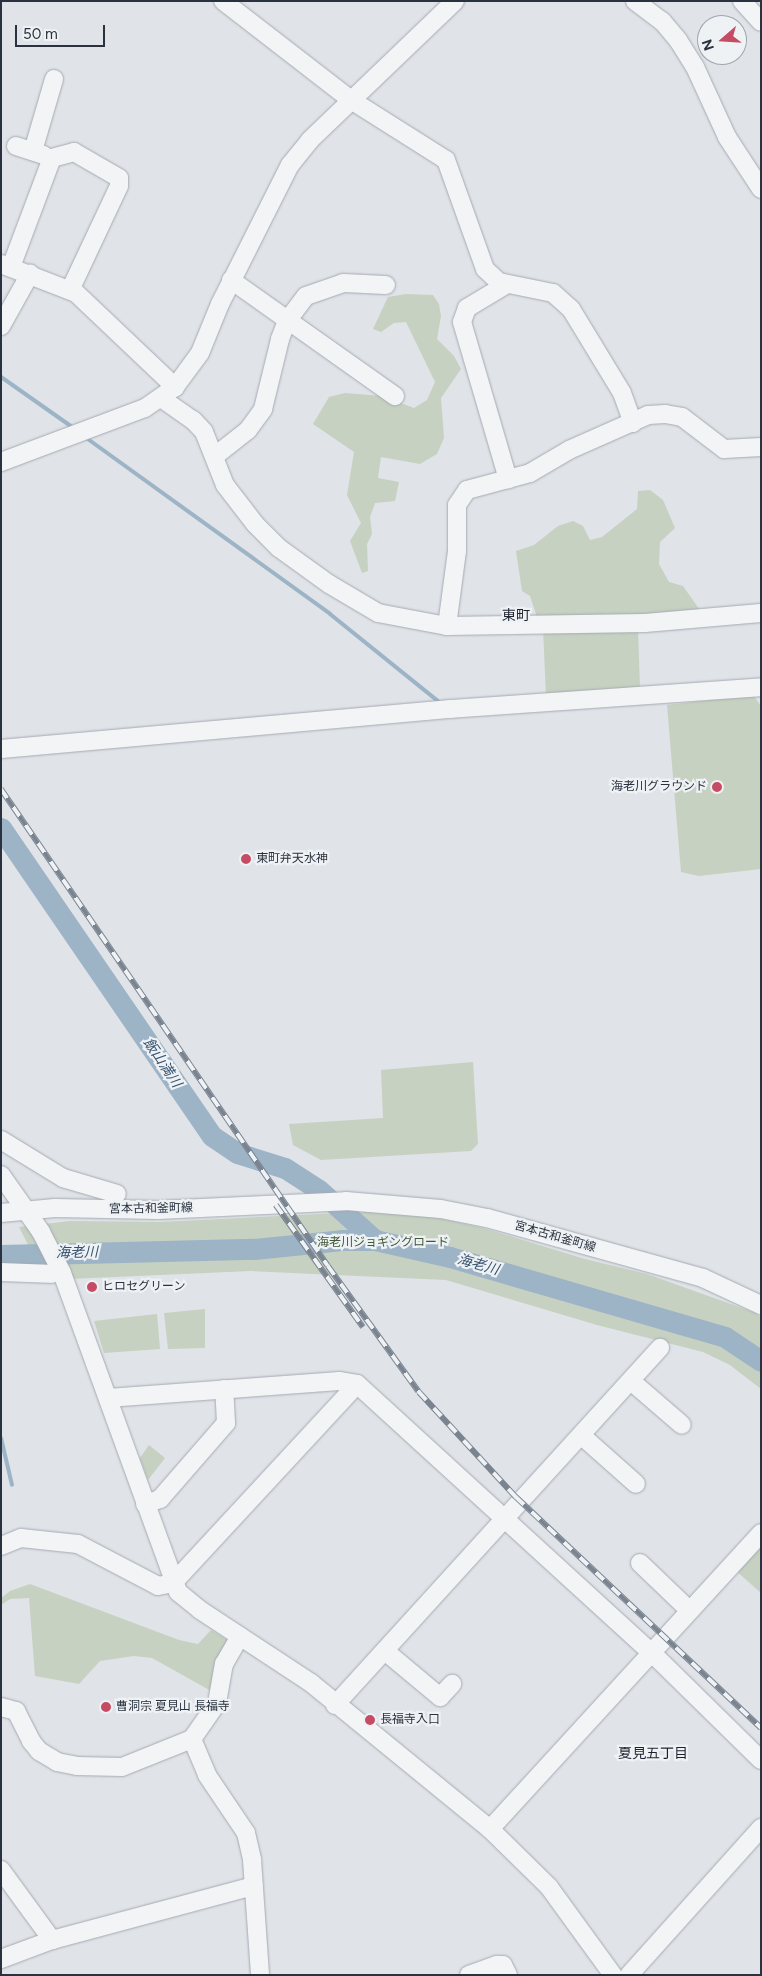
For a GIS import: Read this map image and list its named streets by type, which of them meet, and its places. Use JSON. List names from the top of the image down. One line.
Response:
{"streets":{"street":["宮本古和釜町線"]},"districts":["東町","夏見五丁目"],"water":["飯山満川","海老川"],"parks":["海老川ジョギングロード"],"places":["海老川グラウンド","東町弁天水神","ヒロセグリーン","曹洞宗 夏見山 長福寺","長福寺入口"],"scale_bar":"50 m","north":"left"}
